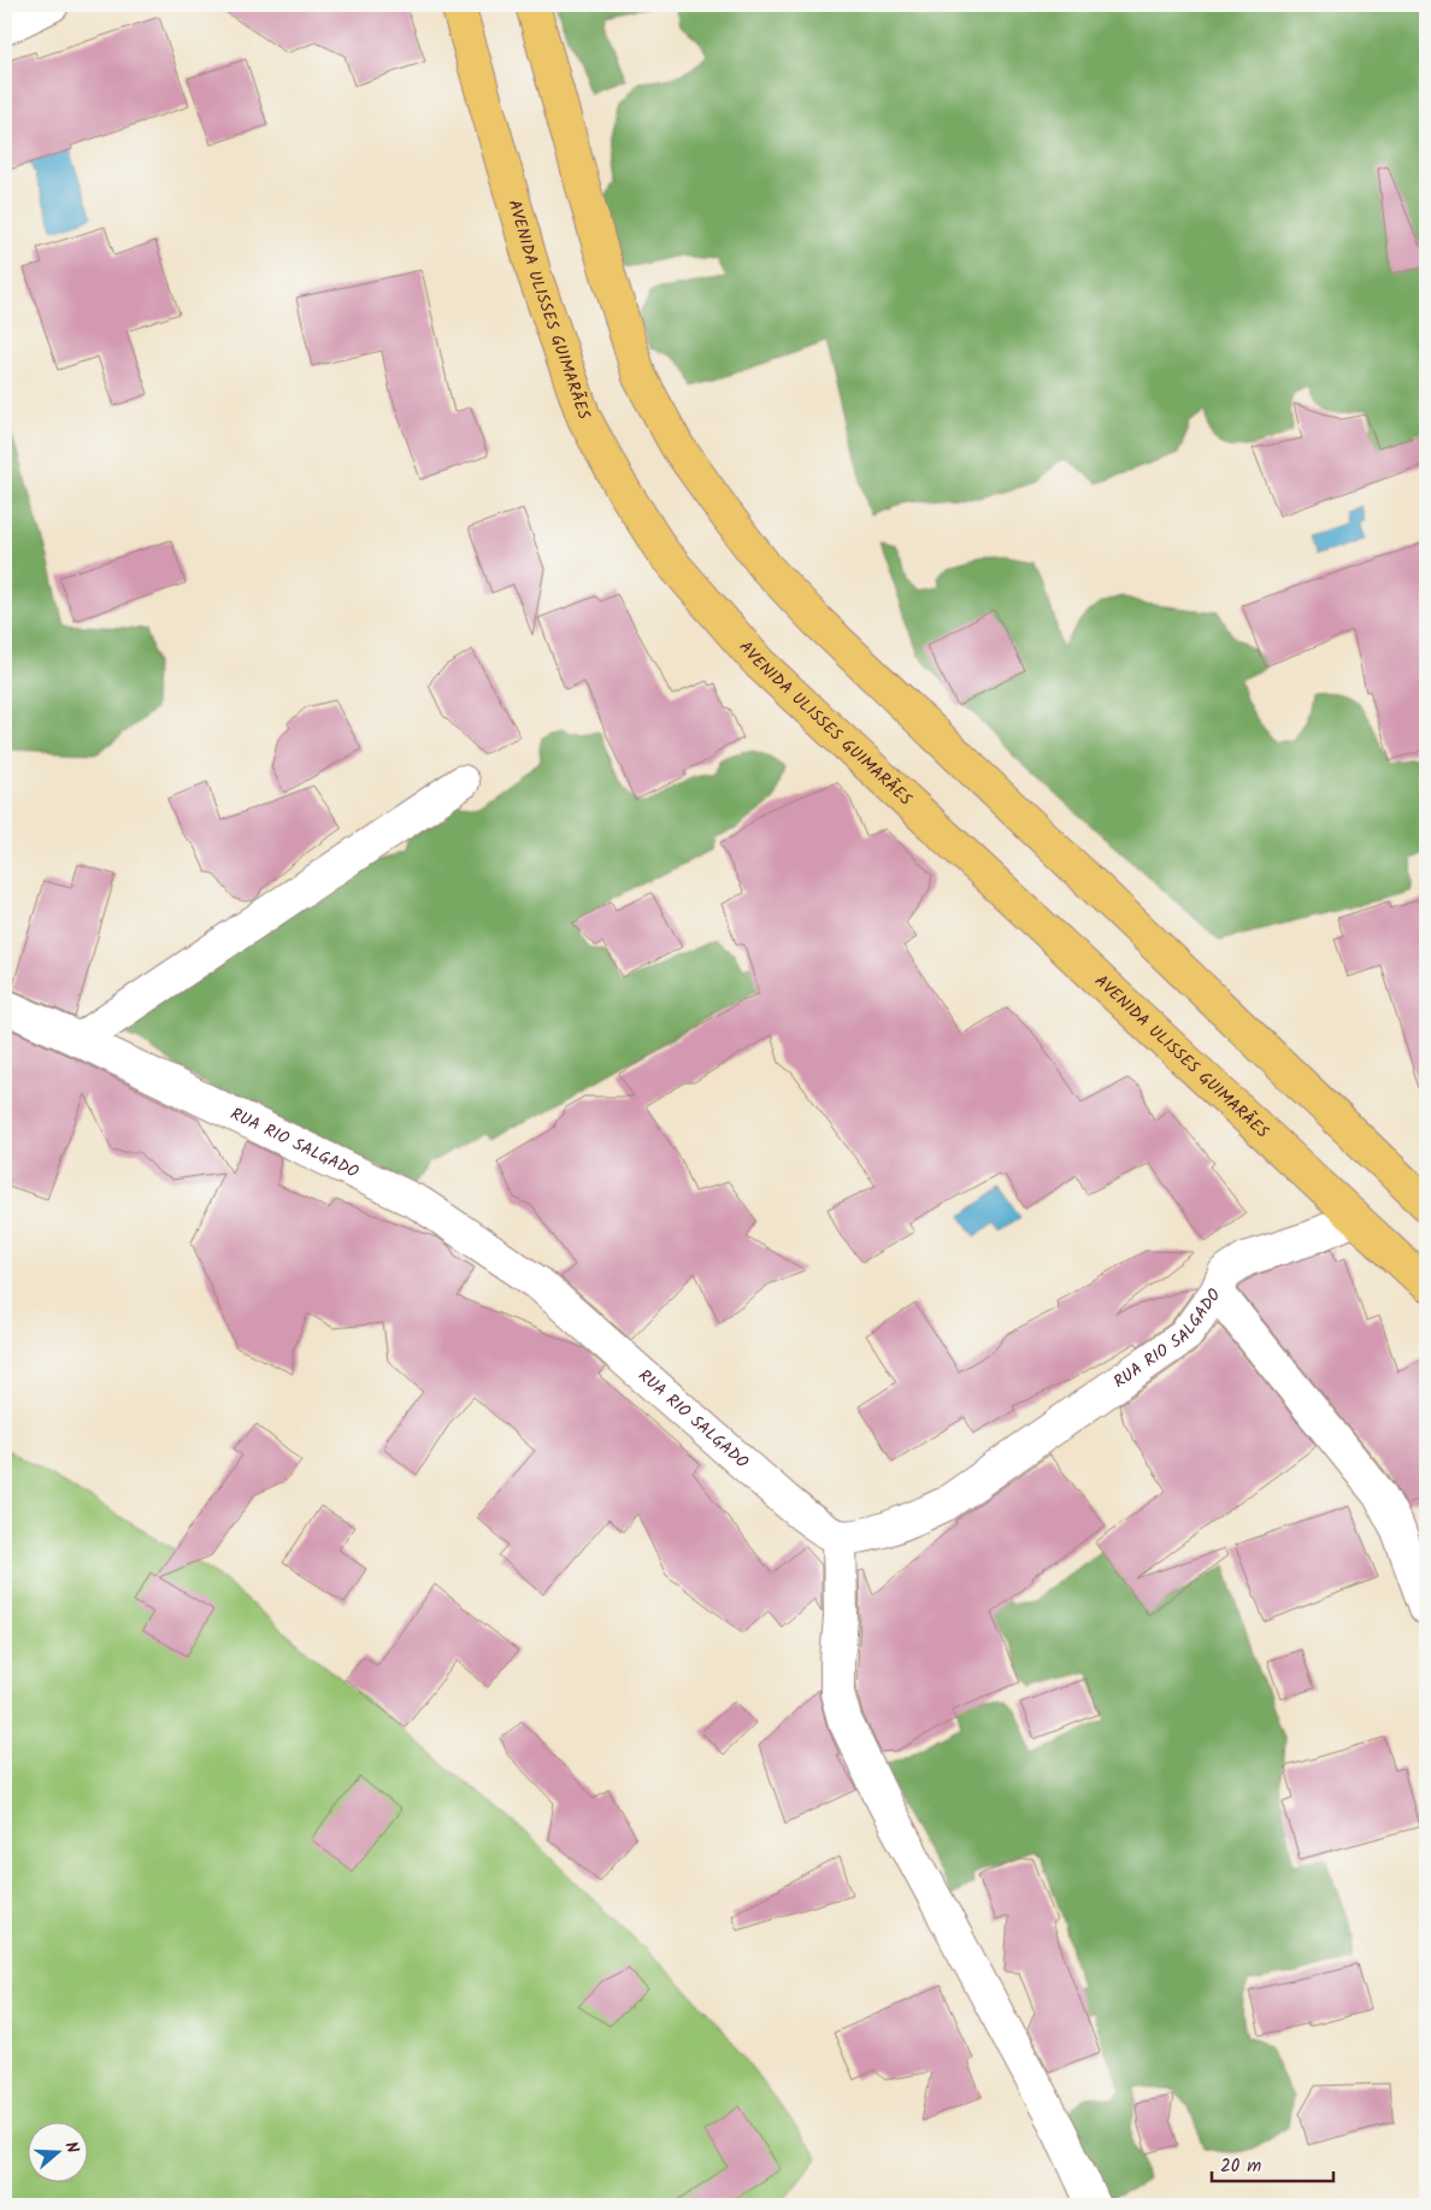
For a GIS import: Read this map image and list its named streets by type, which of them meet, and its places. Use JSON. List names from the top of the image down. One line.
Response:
{"streets":{"main road":["AVENIDA ULISSES GUIMARÃES"],"street":["RUA RIO SALGADO"]},"crossings":[["AVENIDA ULISSES GUIMARÃES","RUA RIO SALGADO"]],"scale_bar":"20 m","north":"right"}
